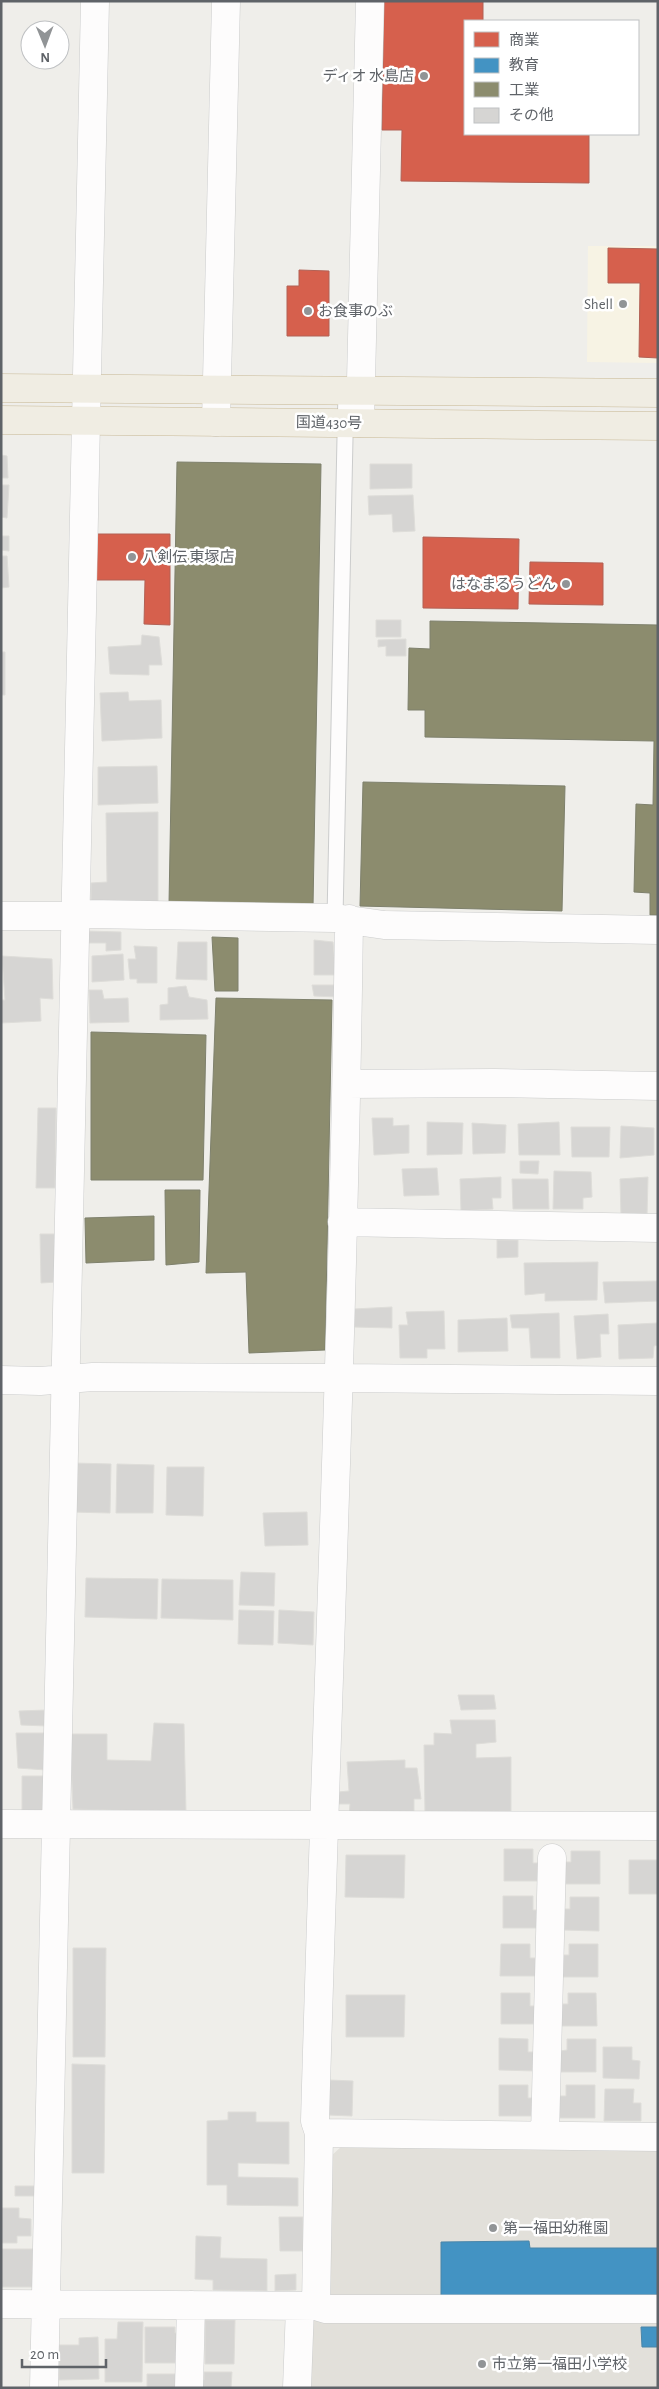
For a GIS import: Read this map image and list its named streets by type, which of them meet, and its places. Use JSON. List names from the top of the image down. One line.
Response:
{"streets":{"highway":["国道430号"]},"places":["ディオ 水島店","Shell","お食事のぶ","八剣伝 東塚店","はなまるうどん","第一福田幼稚園","市立第一福田小学校"],"legend":["商業","教育","工業","その他"],"scale_bar":"20 m","north":"bottom"}
